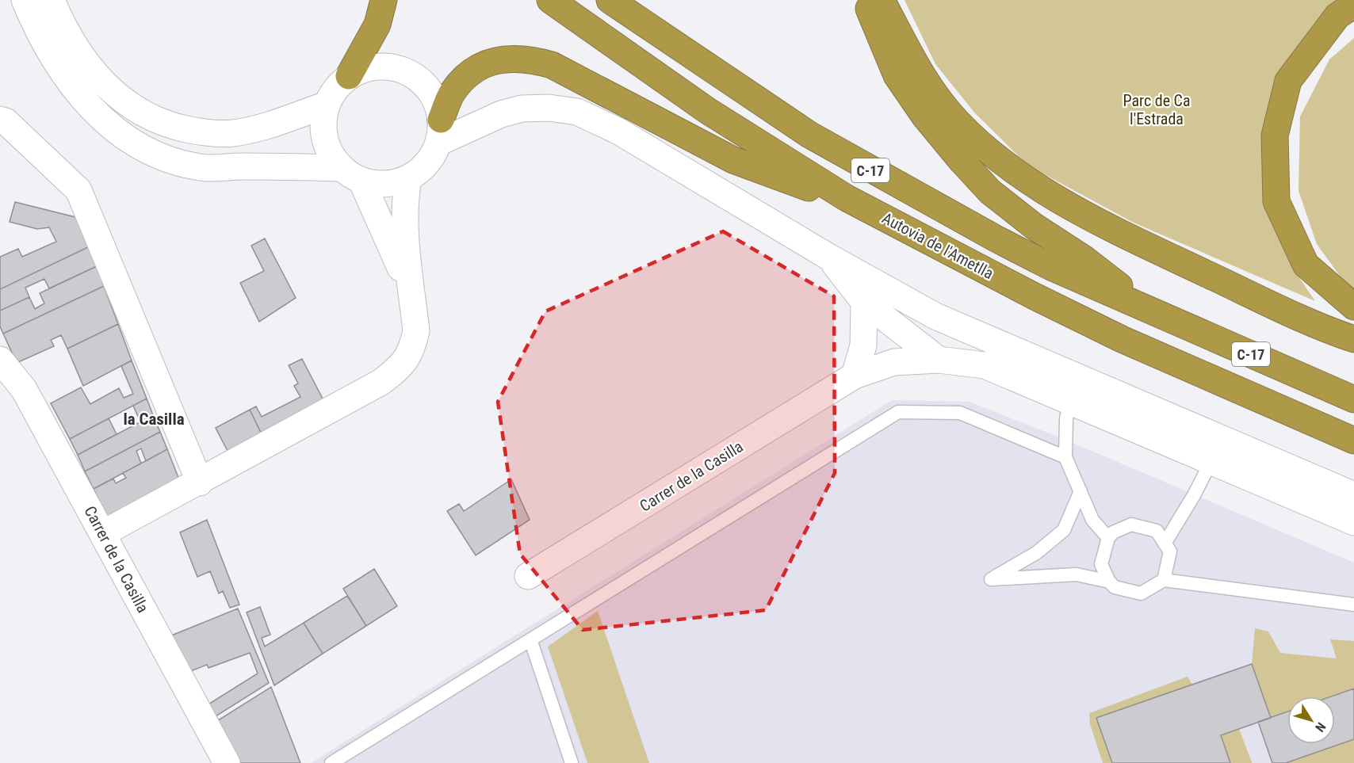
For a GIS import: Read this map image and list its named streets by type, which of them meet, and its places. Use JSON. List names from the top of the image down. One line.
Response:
{"streets":{"highway":["C-17","Autovia de l'Ametlla"],"street":["Carrer de la Casilla"]},"districts":["la Casilla"],"parks":["Parc de Ca l'Estrada"],"north":"bottom right"}
